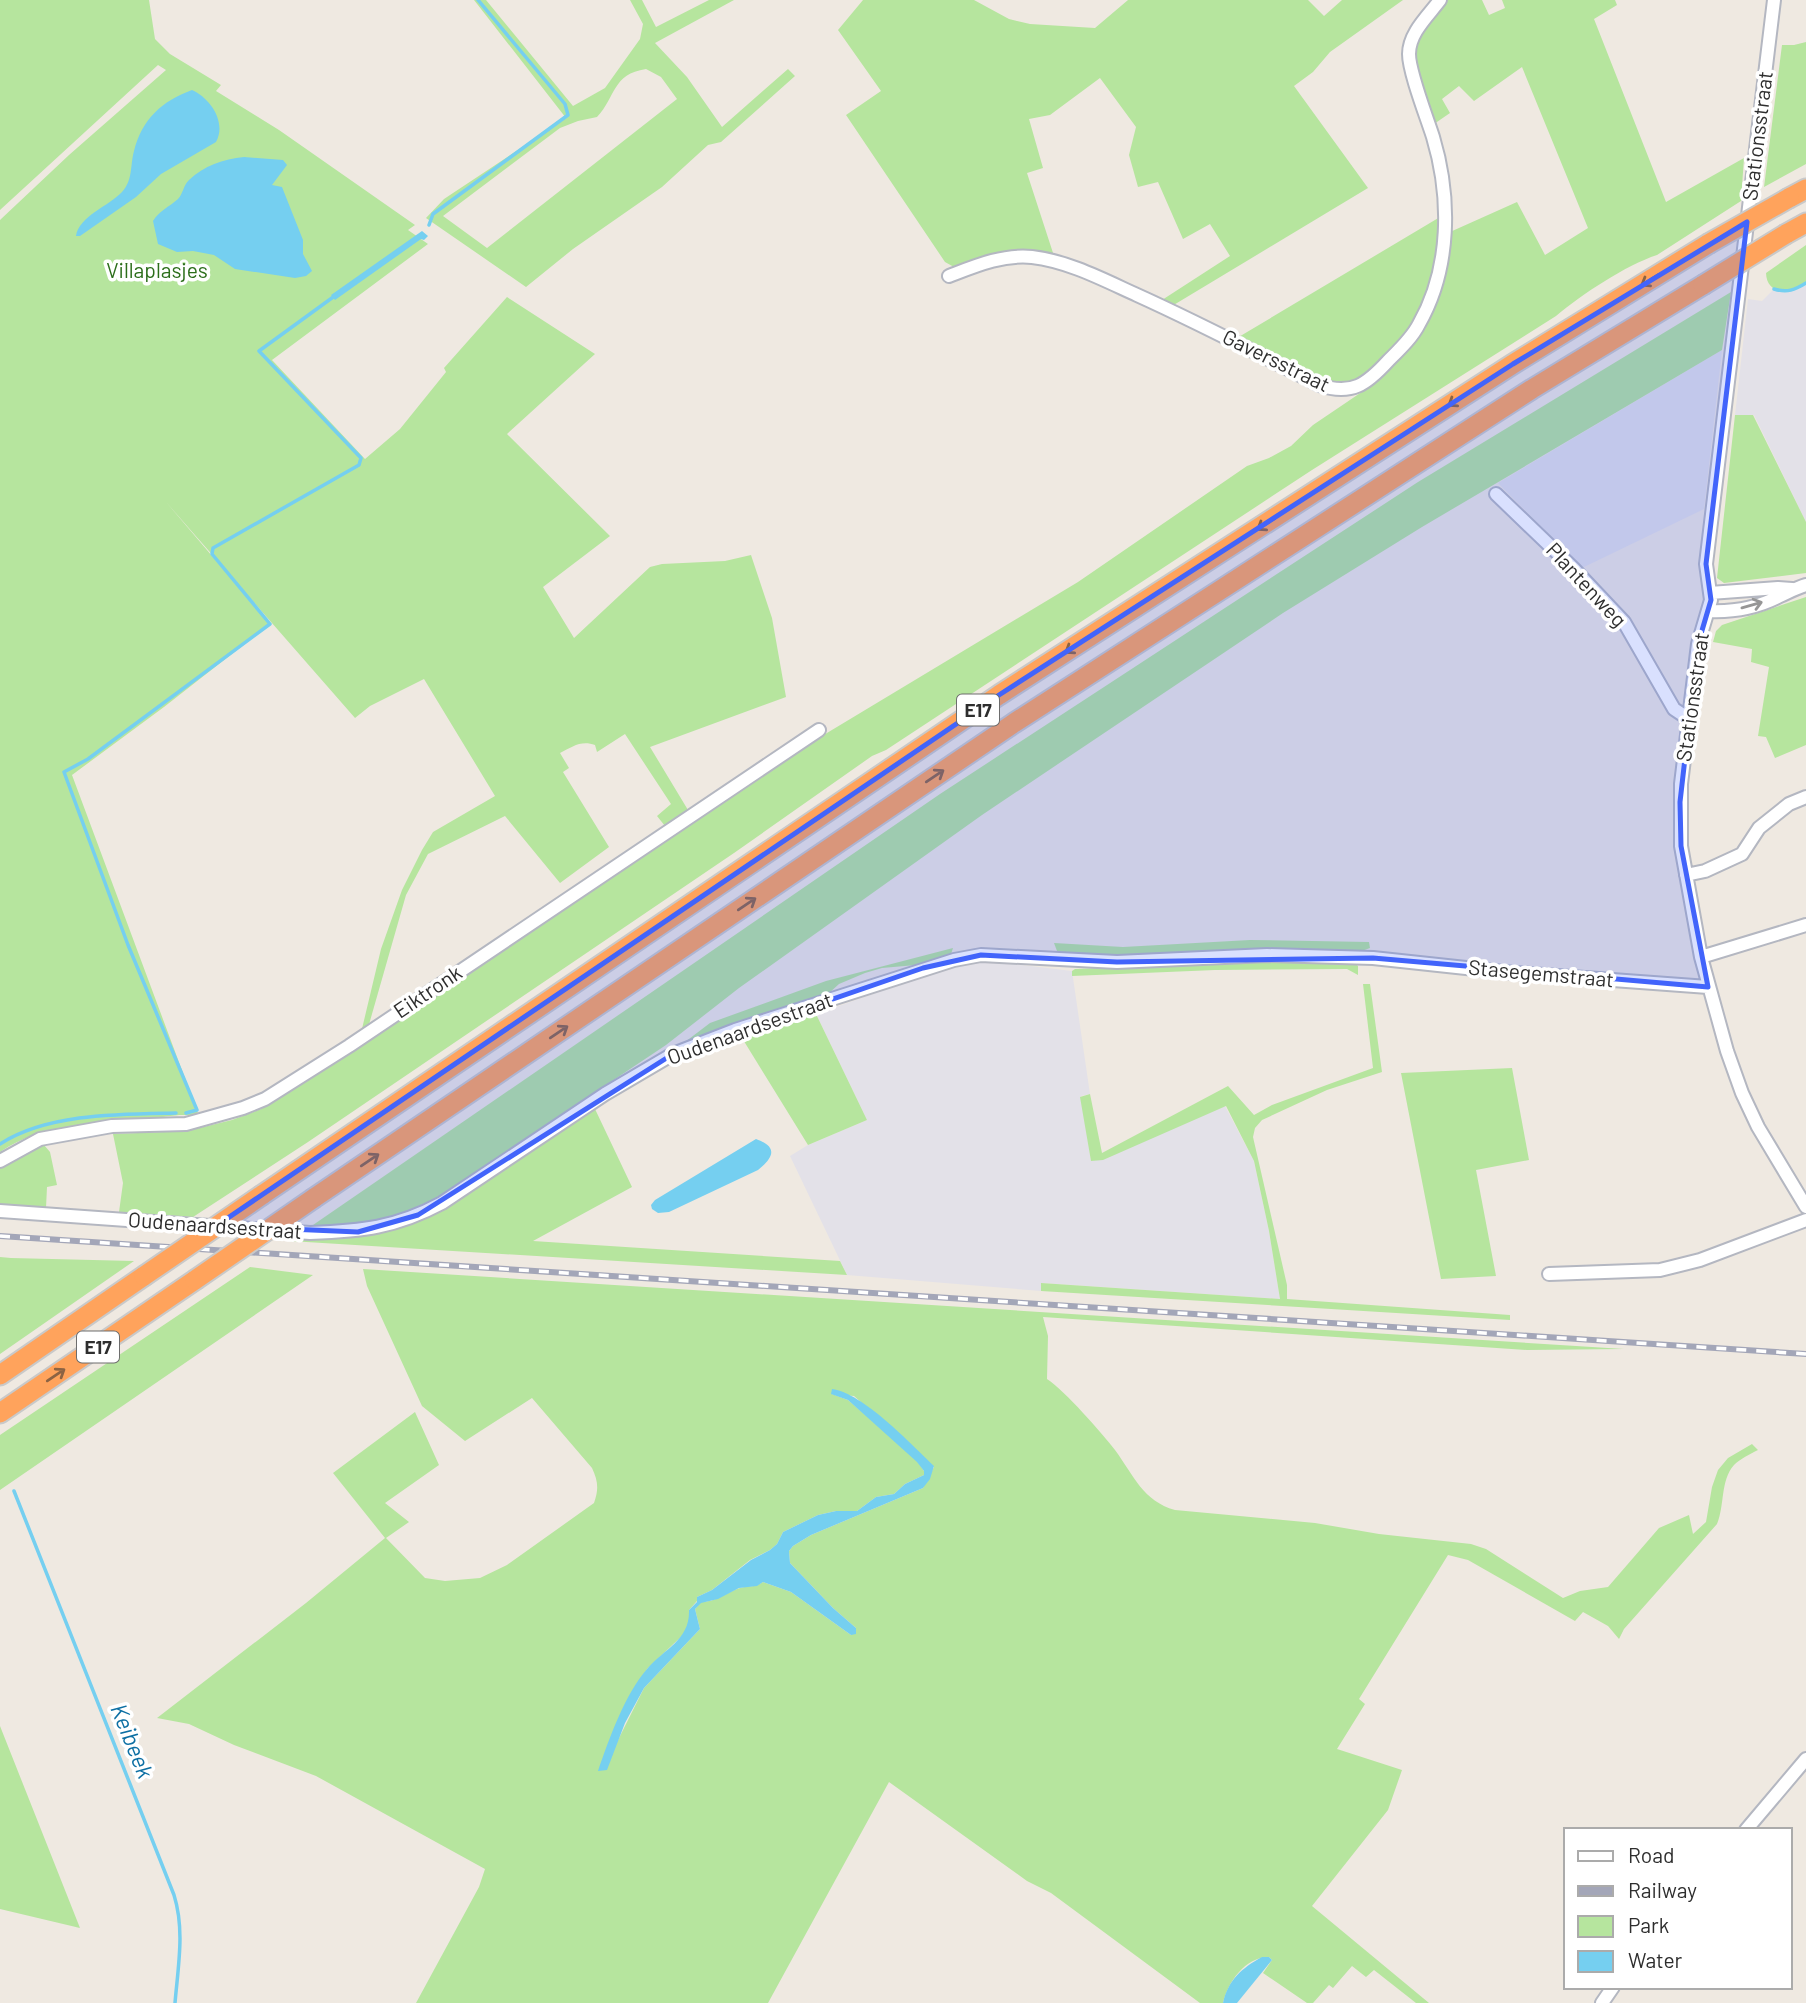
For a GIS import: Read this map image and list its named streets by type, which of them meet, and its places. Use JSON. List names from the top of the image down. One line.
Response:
{"streets":{"highway":["E17"],"street":["Stationsstraat","Gaversstraat","Plantenweg","Stasegemstraat","Eiktronk","Oudenaardsestraat"]},"crossings":[["Stationsstraat","Plantenweg"],["Stationsstraat","Stasegemstraat"],["Stasegemstraat","Oudenaardsestraat"]],"water":["Keibeek"],"parks":["Villaplasjes"],"legend":["Road","Railway","Park","Water"]}
